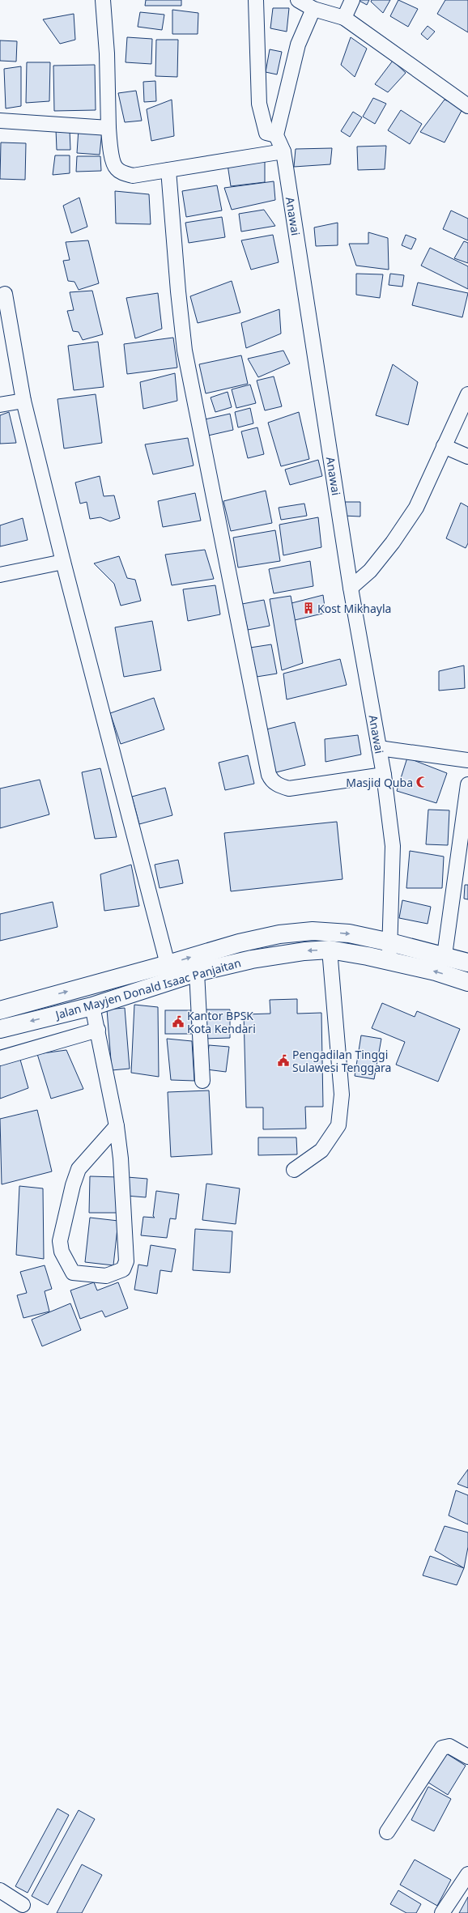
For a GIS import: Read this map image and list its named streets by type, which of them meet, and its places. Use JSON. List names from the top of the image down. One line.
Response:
{"streets":{"highway":["Jalan Mayjen Donald Isaac Panjaitan"],"street":["Anawai"]},"crossings":[["Anawai","Jalan Mayjen Donald Isaac Panjaitan"]],"places":{"building":["Kost Mikhayla"],"mosque":["Masjid Quba"],"public building":["Kantor BPSK Kota Kendari","Pengadilan Tinggi Sulawesi Tenggara"]}}
